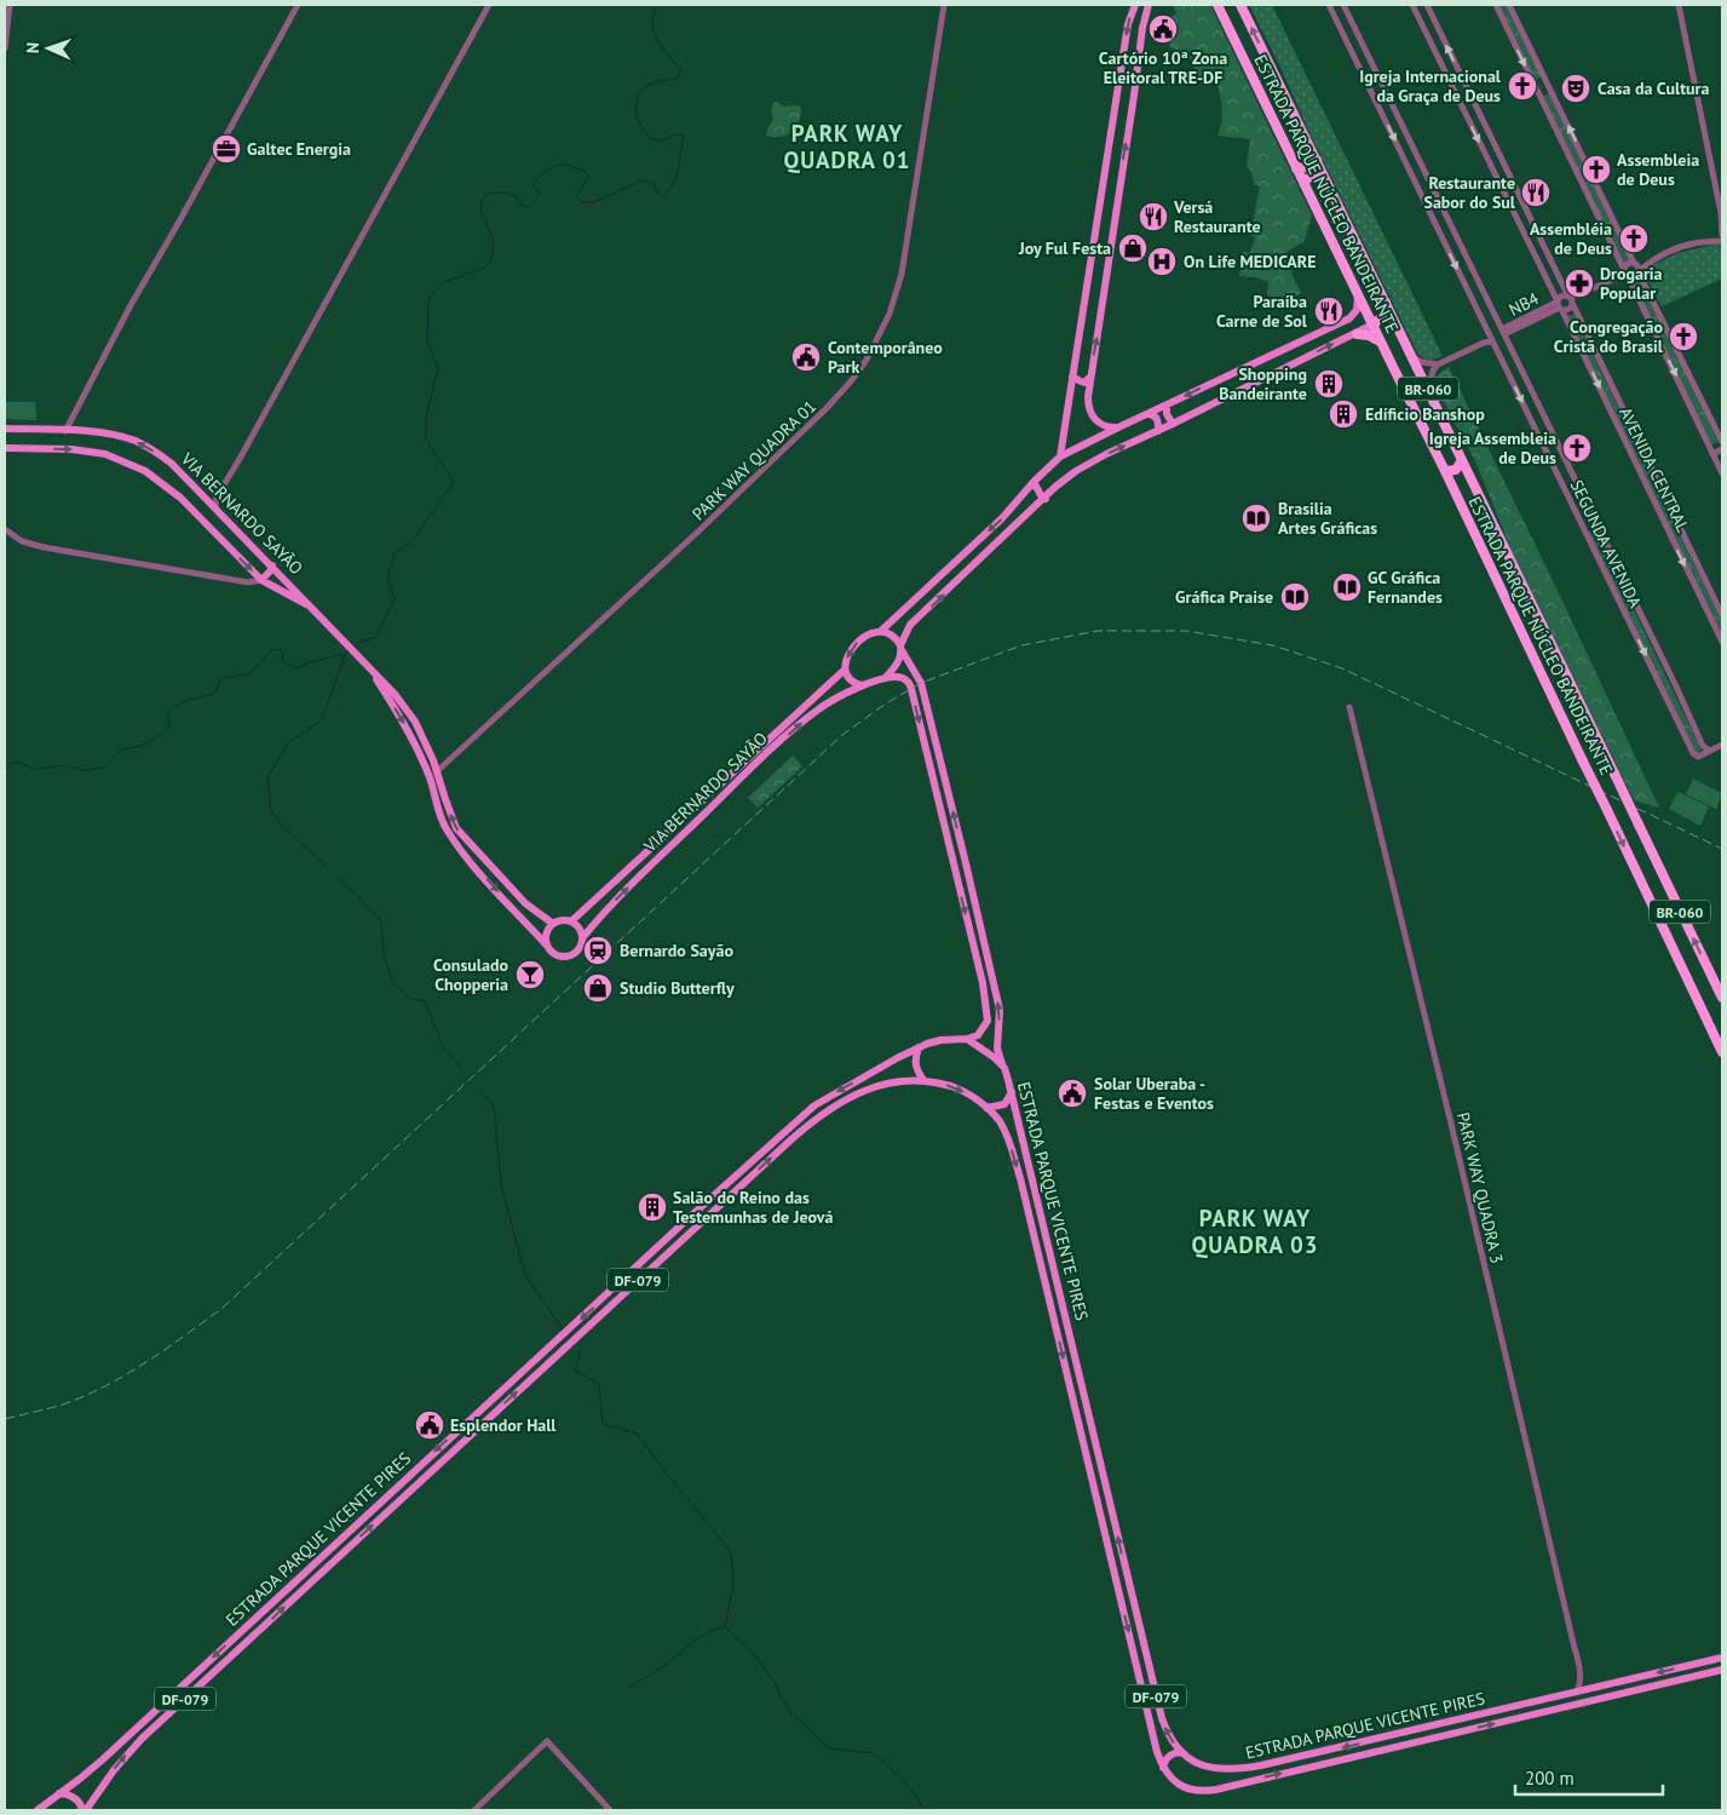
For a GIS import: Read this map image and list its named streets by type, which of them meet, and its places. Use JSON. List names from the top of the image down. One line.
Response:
{"streets":{"highway":["ESTRADA PARQUE NÚCLEO BANDEIRANTE","BR-060"],"main road":["VIA BERNARDO SAYÃO","ESTRADA PARQUE VICENTE PIRES","DF-079"],"street":["NB4","PARK WAY QUADRA 01","AVENIDA CENTRAL","SEGUNDA AVENIDA","PARK WAY QUADRA 3"]},"crossings":[["NB4","AVENIDA CENTRAL"],["NB4","SEGUNDA AVENIDA"],["PARK WAY QUADRA 01","VIA BERNARDO SAYÃO"],["PARK WAY QUADRA 3","ESTRADA PARQUE VICENTE PIRES"],["ESTRADA PARQUE VICENTE PIRES","DF-079"]],"districts":["PARK WAY QUADRA 01","PARK WAY QUADRA 03"],"places":{"public building":["Cartório 10ª Zona Eleitoral TRE-DF","Contemporâneo Park","Solar Uberaba - Festas e Eventos","Esplendor Hall"],"church":["Igreja Internacional da Graça de Deus","Assembleia de Deus","Assembléia de Deus","Congregação Cristã do Brasil","Igreja Assembleia de Deus"],"theatre":["Casa da Cultura"],"office":["Galtec Energia"],"restaurant":["Restaurante Sabor do Sul","Versá Restaurante","Paraíba Carne de Sol"],"shop":["Joy Ful Festa","Studio Butterfly"],"hospital":["On Life MEDICARE"],"pharmacy":["Drogaria Popular"],"building":["Shopping Bandeirante","Edíficio Banshop","Salão do Reino das Testemunhas de Jeová"],"library":["Brasilia Artes Gráficas","GC Gráfica Fernandes","Gráfica Praise"],"station":["Bernardo Sayão"],"bar":["Consulado Chopperia"]},"scale_bar":"200 m","north":"left"}
